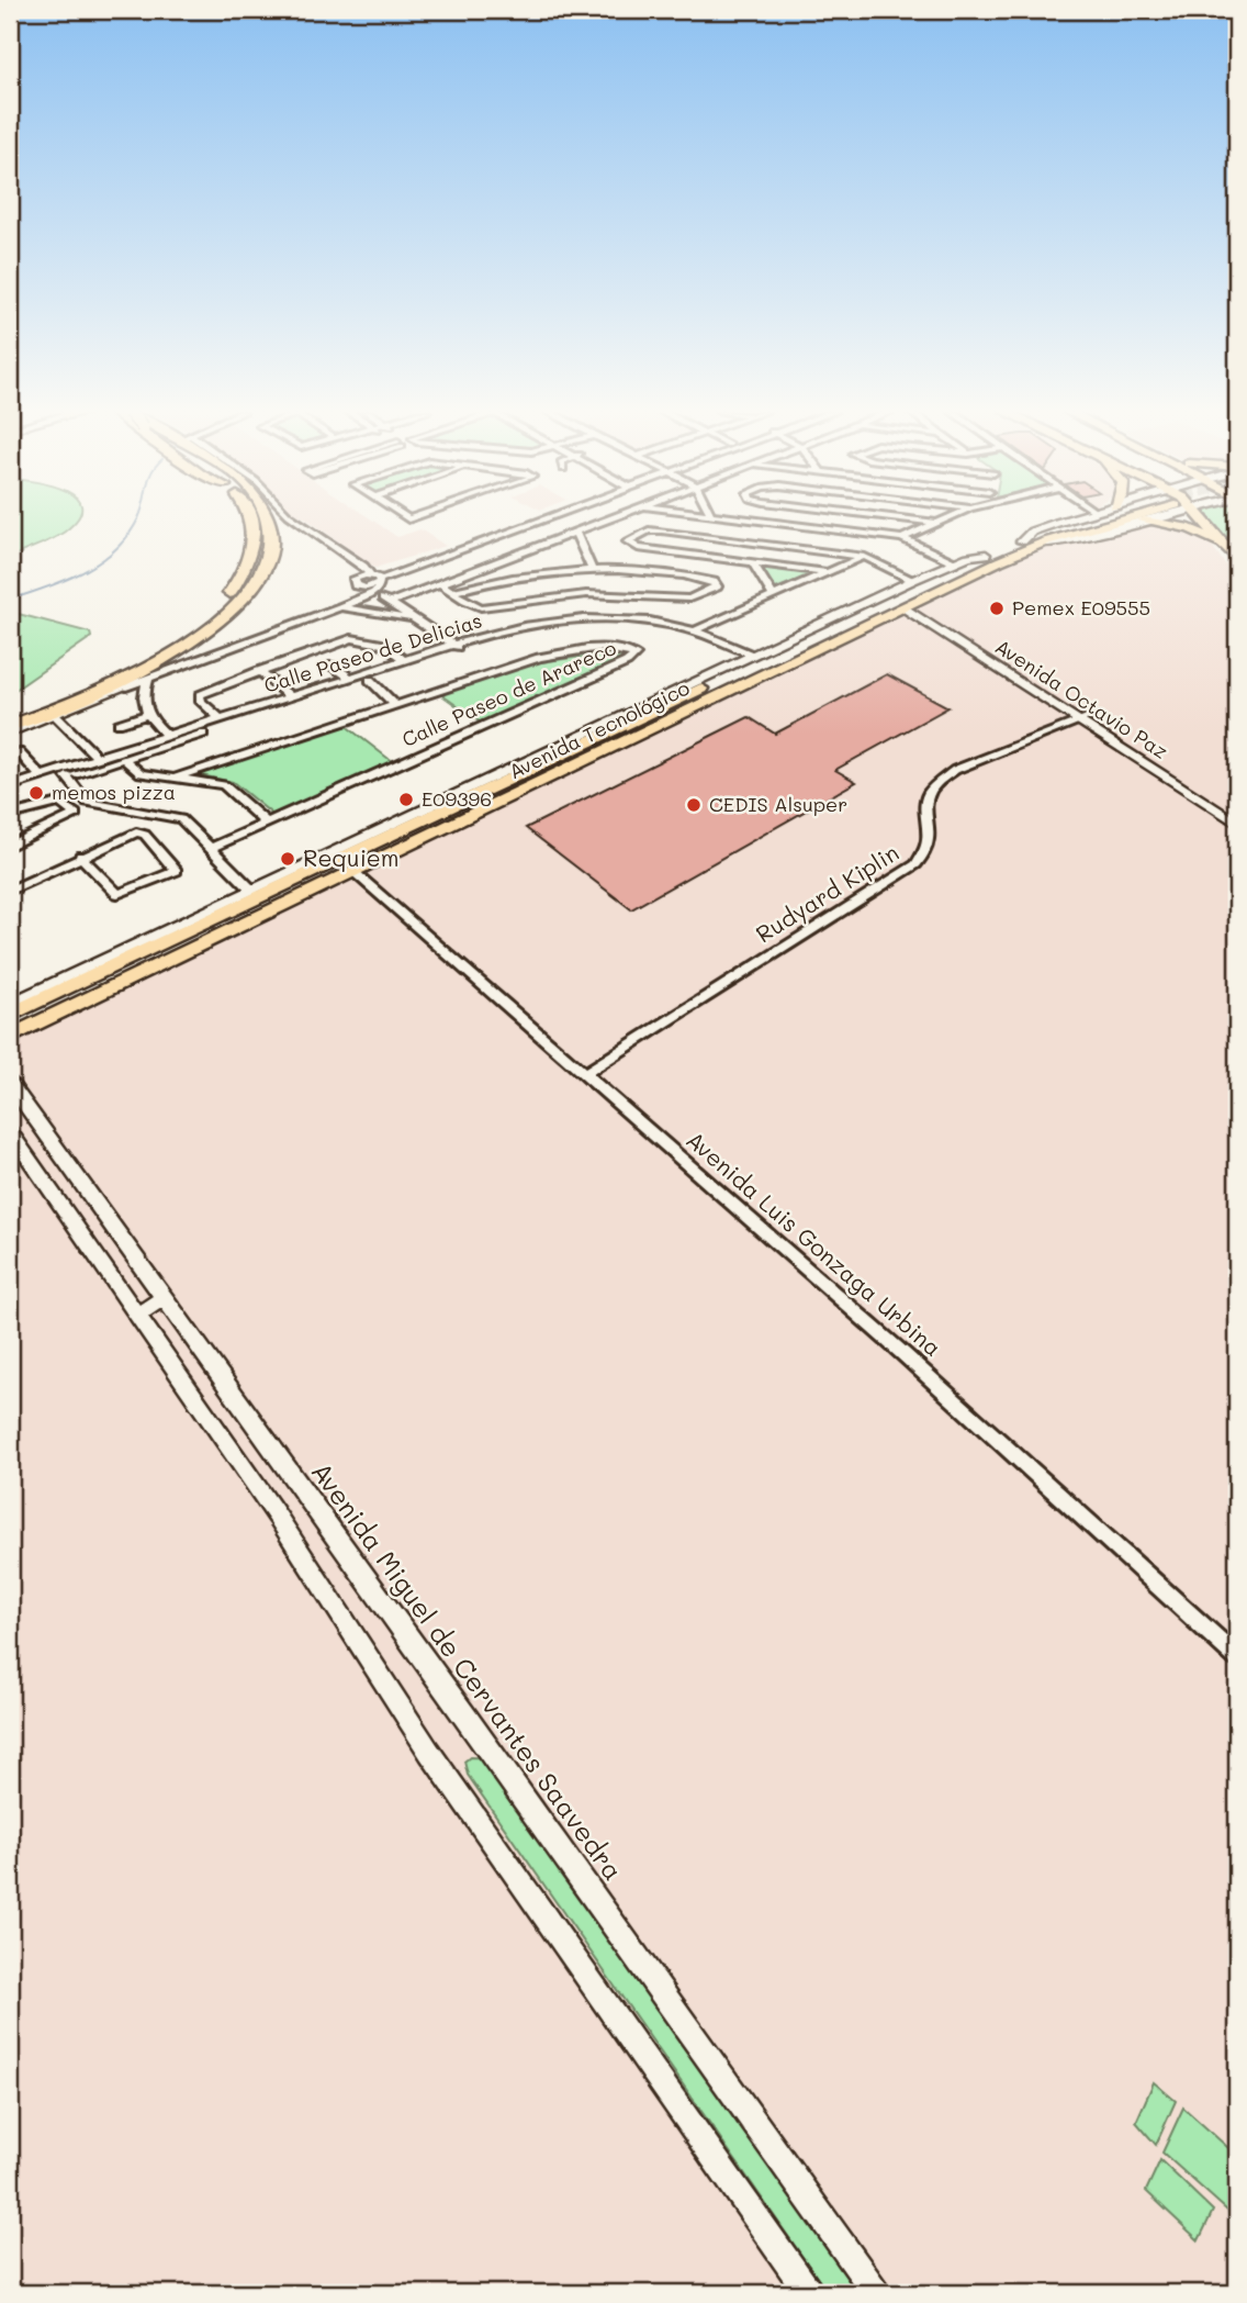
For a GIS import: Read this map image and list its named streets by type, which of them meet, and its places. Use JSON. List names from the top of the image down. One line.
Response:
{"streets":{"main road":["Avenida Tecnológico"],"street":["Calle Paseo de Delicias","Calle Paseo de Arareco","Avenida Octavio Paz","Rudyard Kiplin","Avenida Luis Gonzaga Urbina","Avenida Miguel de Cervantes Saavedra"]},"crossings":[["Avenida Octavio Paz","Avenida Tecnológico"],["Avenida Octavio Paz","Rudyard Kiplin"],["Avenida Tecnológico","Avenida Luis Gonzaga Urbina"],["Rudyard Kiplin","Avenida Luis Gonzaga Urbina"]],"places":["Pemex E09555","memos pizza","E09396","CEDIS Alsuper","Requiem"]}
